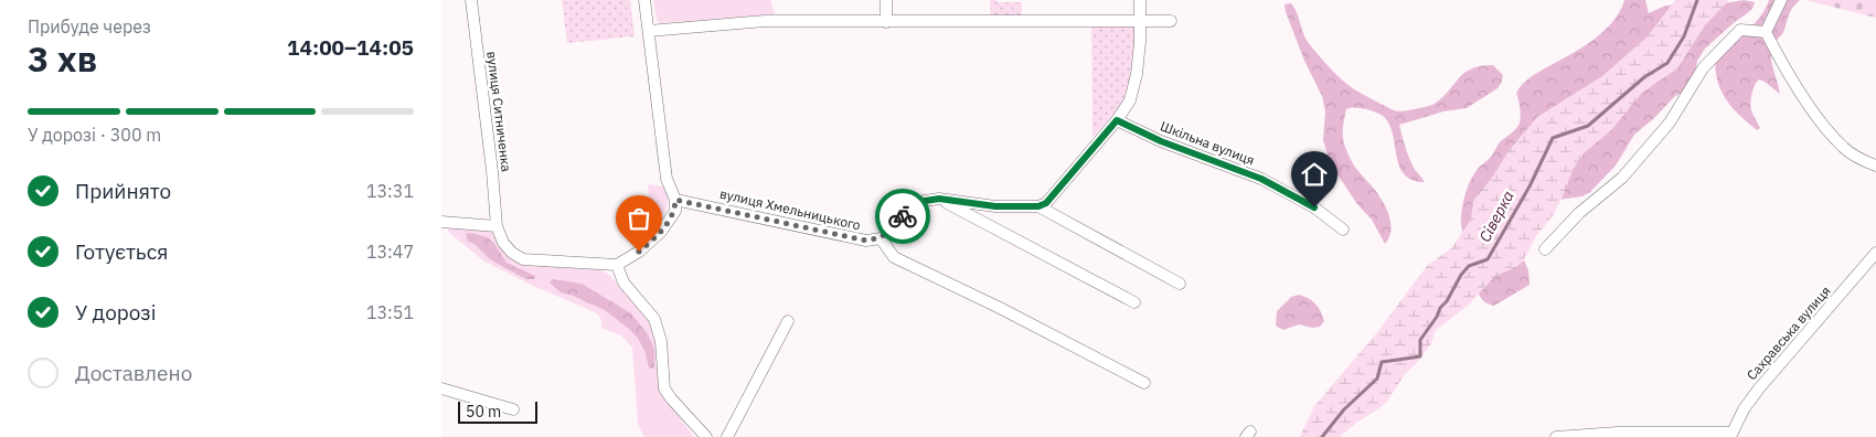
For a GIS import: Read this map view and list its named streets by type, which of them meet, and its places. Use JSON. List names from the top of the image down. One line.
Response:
{"streets":{"street":["вулиця Ситниченка","Шкільна вулиця","вулиця Хмельницького","Сахравська вулиця"]},"water":["Сіверка"],"scale_bar":"50 m","page":{"heading":["3 хв","Прибуде через","14:00–14:05"],"bar":"У дорозі · 300 m","list":[["Прийнято","13:31"],["Готується","13:47"],["У дорозі","13:51"],"Доставлено"],"scale":"50 m"}}
